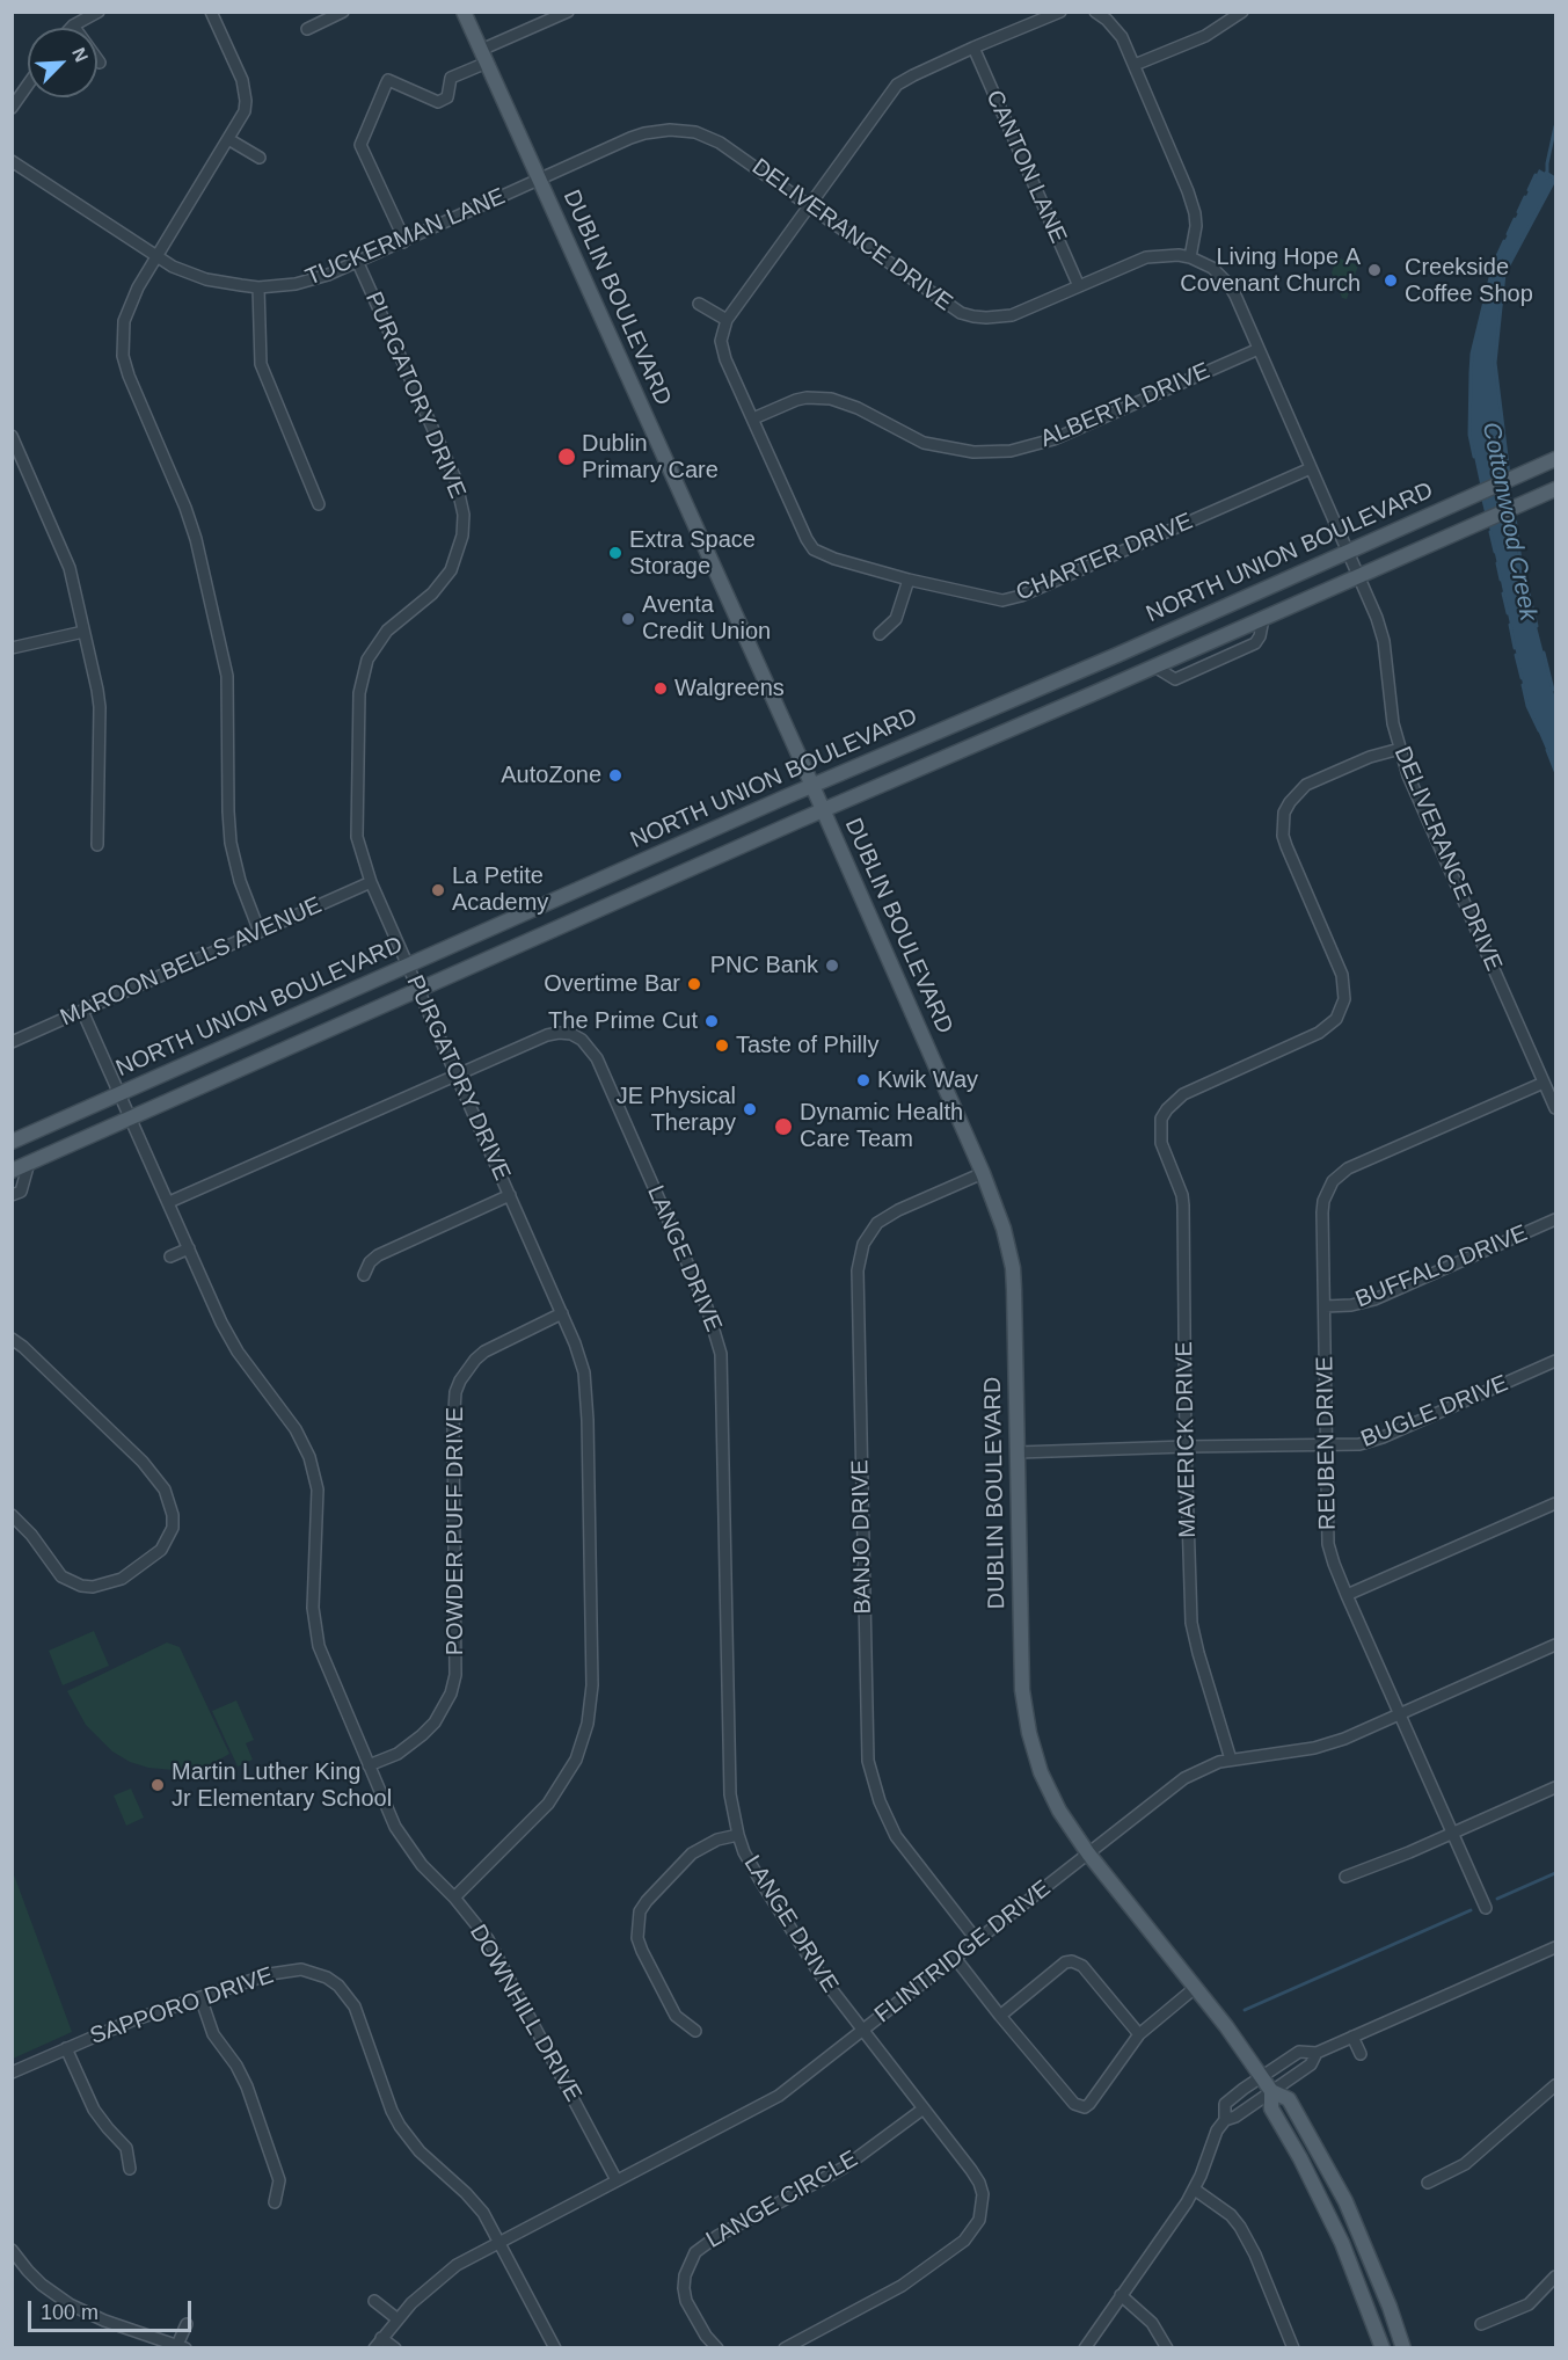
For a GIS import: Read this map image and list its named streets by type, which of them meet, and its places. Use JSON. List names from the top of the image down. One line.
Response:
{"streets":{"main road":["DUBLIN BOULEVARD","NORTH UNION BOULEVARD"],"street":["CANTON LANE","DELIVERANCE DRIVE","TUCKERMAN LANE","PURGATORY DRIVE","ALBERTA DRIVE","CHARTER DRIVE","MAROON BELLS AVENUE","LANGE DRIVE","BUFFALO DRIVE","BUGLE DRIVE","MAVERICK DRIVE","REUBEN DRIVE","POWDER PUFF DRIVE","BANJO DRIVE","FLINTRIDGE DRIVE","SAPPORO DRIVE","DOWNHILL DRIVE","LANGE CIRCLE"]},"crossings":[["CANTON LANE","DELIVERANCE DRIVE"],["DELIVERANCE DRIVE","TUCKERMAN LANE"],["DELIVERANCE DRIVE","DUBLIN BOULEVARD"],["DELIVERANCE DRIVE","ALBERTA DRIVE"],["DELIVERANCE DRIVE","NORTH UNION BOULEVARD"],["DELIVERANCE DRIVE","CHARTER DRIVE"],["DELIVERANCE DRIVE","REUBEN DRIVE"],["TUCKERMAN LANE","DUBLIN BOULEVARD"],["TUCKERMAN LANE","PURGATORY DRIVE"],["DUBLIN BOULEVARD","NORTH UNION BOULEVARD"],["DUBLIN BOULEVARD","BUGLE DRIVE"],["DUBLIN BOULEVARD","BANJO DRIVE"],["DUBLIN BOULEVARD","FLINTRIDGE DRIVE"],["PURGATORY DRIVE","NORTH UNION BOULEVARD"],["PURGATORY DRIVE","MAROON BELLS AVENUE"],["PURGATORY DRIVE","LANGE DRIVE"],["PURGATORY DRIVE","POWDER PUFF DRIVE"],["PURGATORY DRIVE","DOWNHILL DRIVE"],["ALBERTA DRIVE","CHARTER DRIVE"],["NORTH UNION BOULEVARD","DOWNHILL DRIVE"],["MAROON BELLS AVENUE","DOWNHILL DRIVE"],["LANGE DRIVE","FLINTRIDGE DRIVE"],["LANGE DRIVE","DOWNHILL DRIVE"],["BUFFALO DRIVE","REUBEN DRIVE"],["BUGLE DRIVE","MAVERICK DRIVE"],["BUGLE DRIVE","REUBEN DRIVE"],["MAVERICK DRIVE","FLINTRIDGE DRIVE"],["REUBEN DRIVE","FLINTRIDGE DRIVE"],["POWDER PUFF DRIVE","DOWNHILL DRIVE"],["BANJO DRIVE","FLINTRIDGE DRIVE"],["FLINTRIDGE DRIVE","SAPPORO DRIVE"],["FLINTRIDGE DRIVE","DOWNHILL DRIVE"]],"water":["Cottonwood Creek"],"places":["Living Hope A Covenant Church","Creekside Coffee Shop","Dublin Primary Care","Extra Space Storage","Aventa Credit Union","Walgreens","AutoZone","La Petite Academy","PNC Bank","Overtime Bar","The Prime Cut","Taste of Philly","Kwik Way","JE Physical Therapy","Dynamic Health Care Team","Martin Luther King Jr Elementary School"],"scale_bar":"100 m","north":"top right"}
